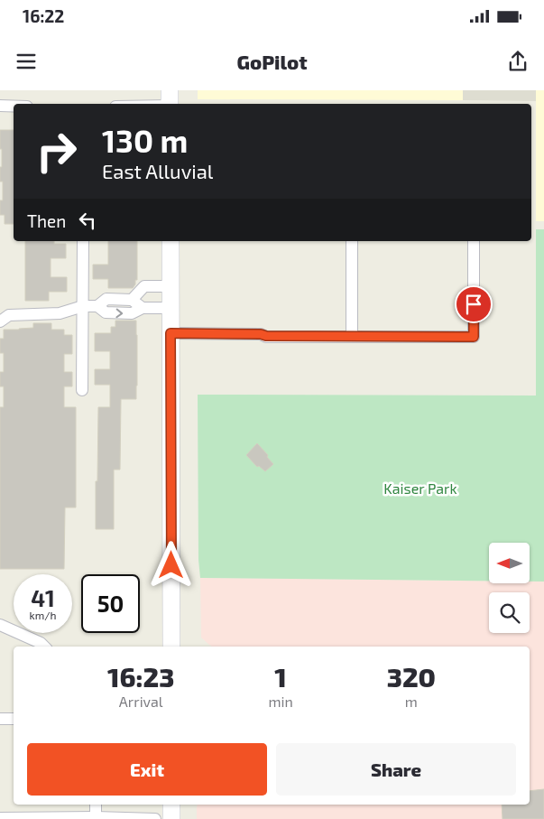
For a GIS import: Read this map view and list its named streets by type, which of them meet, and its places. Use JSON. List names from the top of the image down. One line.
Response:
{"parks":["Kaiser Park"],"north":"left","page":{"status":"16:22","header":"GoPilot","turn":["130 m","East Alluvial"],"then":"Then","speed":"41 km/h","limit":"50","eta":["16:23","Arrival","1","min","320","m"],"buttons":["Exit","Share"]}}
